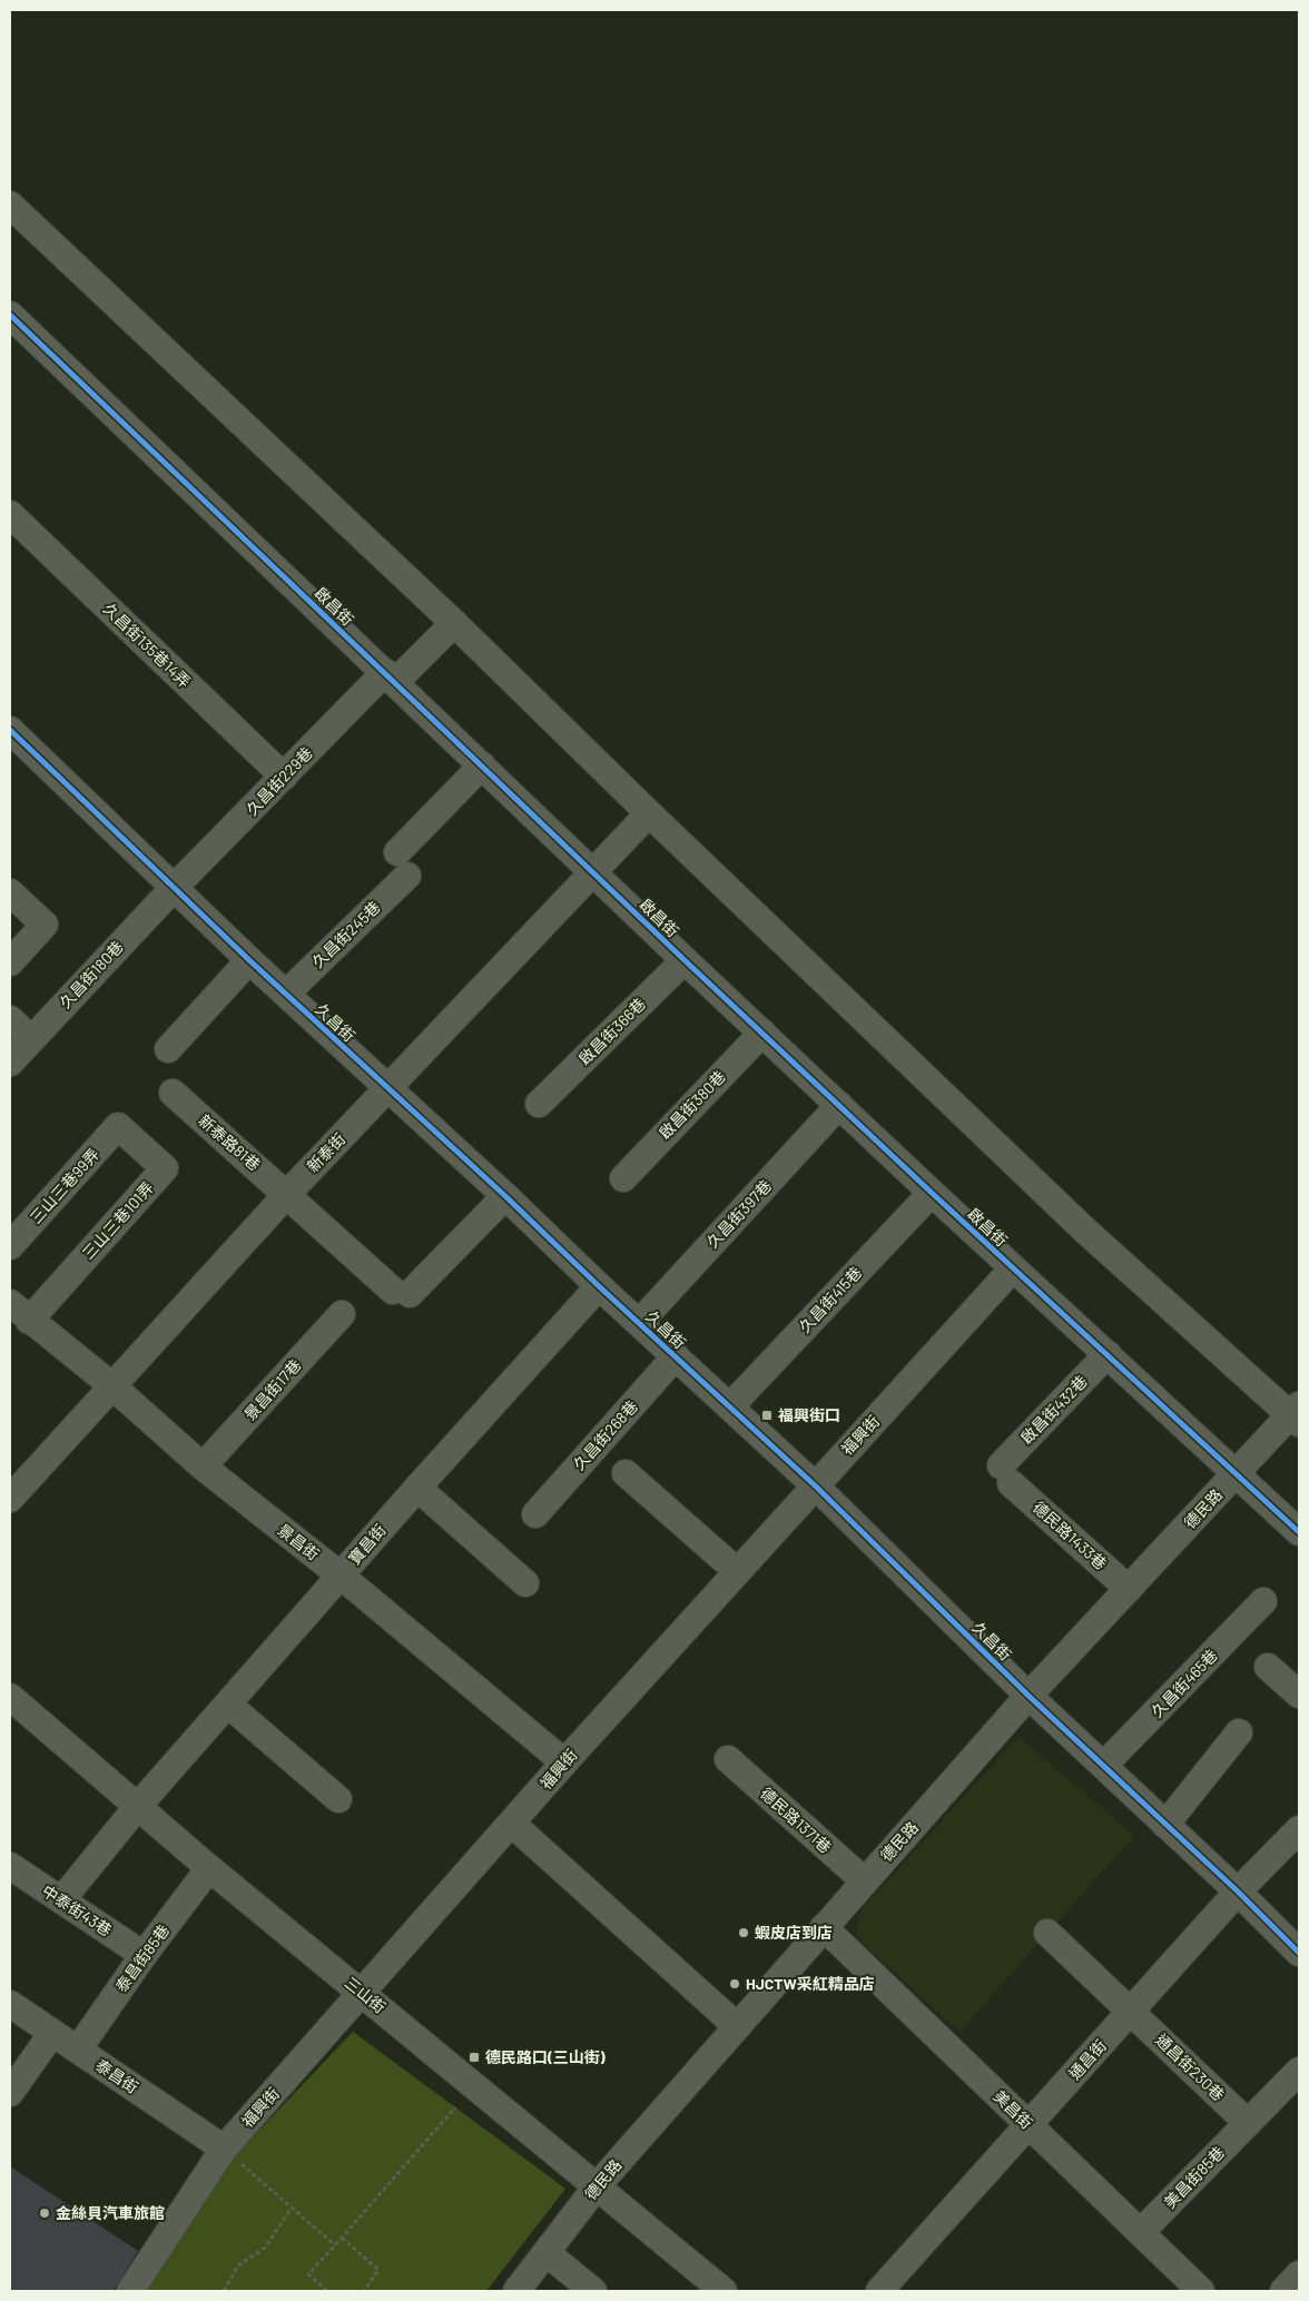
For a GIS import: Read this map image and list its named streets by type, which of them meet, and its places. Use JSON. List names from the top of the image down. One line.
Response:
{"streets":{"street":["啟昌街","久昌街135巷14弄","久昌街229巷","久昌街245巷","久昌街180巷","久昌街","啟昌街366巷","啟昌街380巷","新泰路81巷","新泰街","三山三巷99弄","久昌街397巷","三山三巷101弄","久昌街415巷","景昌街17巷","啟昌街432巷","久昌街268巷","福興街","德民路","德民路1433巷","景昌街","寶昌街","久昌街465巷","德民路1371巷","中泰街43巷","泰昌街85巷","三山街","通昌街","通昌街230巷","泰昌街","美昌街","美昌街85巷"]},"crossings":[["啟昌街","久昌街229巷"],["啟昌街","久昌街245巷"],["啟昌街","啟昌街366巷"],["啟昌街","啟昌街380巷"],["啟昌街","新泰街"],["啟昌街","久昌街397巷"],["啟昌街","久昌街415巷"],["啟昌街","啟昌街432巷"],["啟昌街","福興街"],["啟昌街","德民路"],["久昌街135巷14弄","久昌街229巷"],["久昌街229巷","久昌街180巷"],["久昌街229巷","久昌街"],["久昌街245巷","久昌街"],["久昌街180巷","久昌街"],["久昌街","新泰路81巷"],["久昌街","新泰街"],["久昌街","久昌街397巷"],["久昌街","久昌街415巷"],["久昌街","久昌街268巷"],["久昌街","福興街"],["久昌街","德民路"],["久昌街","寶昌街"],["久昌街","久昌街465巷"],["久昌街","通昌街"],["新泰路81巷","新泰街"],["新泰街","景昌街"],["三山三巷99弄","三山三巷101弄"],["三山三巷101弄","景昌街"],["景昌街17巷","景昌街"],["啟昌街432巷","德民路1433巷"],["福興街","景昌街"],["福興街","三山街"],["福興街","泰昌街"],["德民路","德民路1433巷"],["德民路","德民路1371巷"],["德民路","三山街"],["德民路","美昌街"],["景昌街","寶昌街"],["寶昌街","中泰街43巷"],["寶昌街","三山街"],["中泰街43巷","泰昌街85巷"],["泰昌街85巷","三山街"],["泰昌街85巷","泰昌街"],["通昌街","通昌街230巷"],["通昌街","美昌街"],["通昌街230巷","美昌街85巷"],["美昌街","美昌街85巷"]],"places":{"transit":["福興街口","德民路口(三山街)"],"other":["蝦皮店到店","HJCTW采紅精品店","金絲貝汽車旅館"]}}
